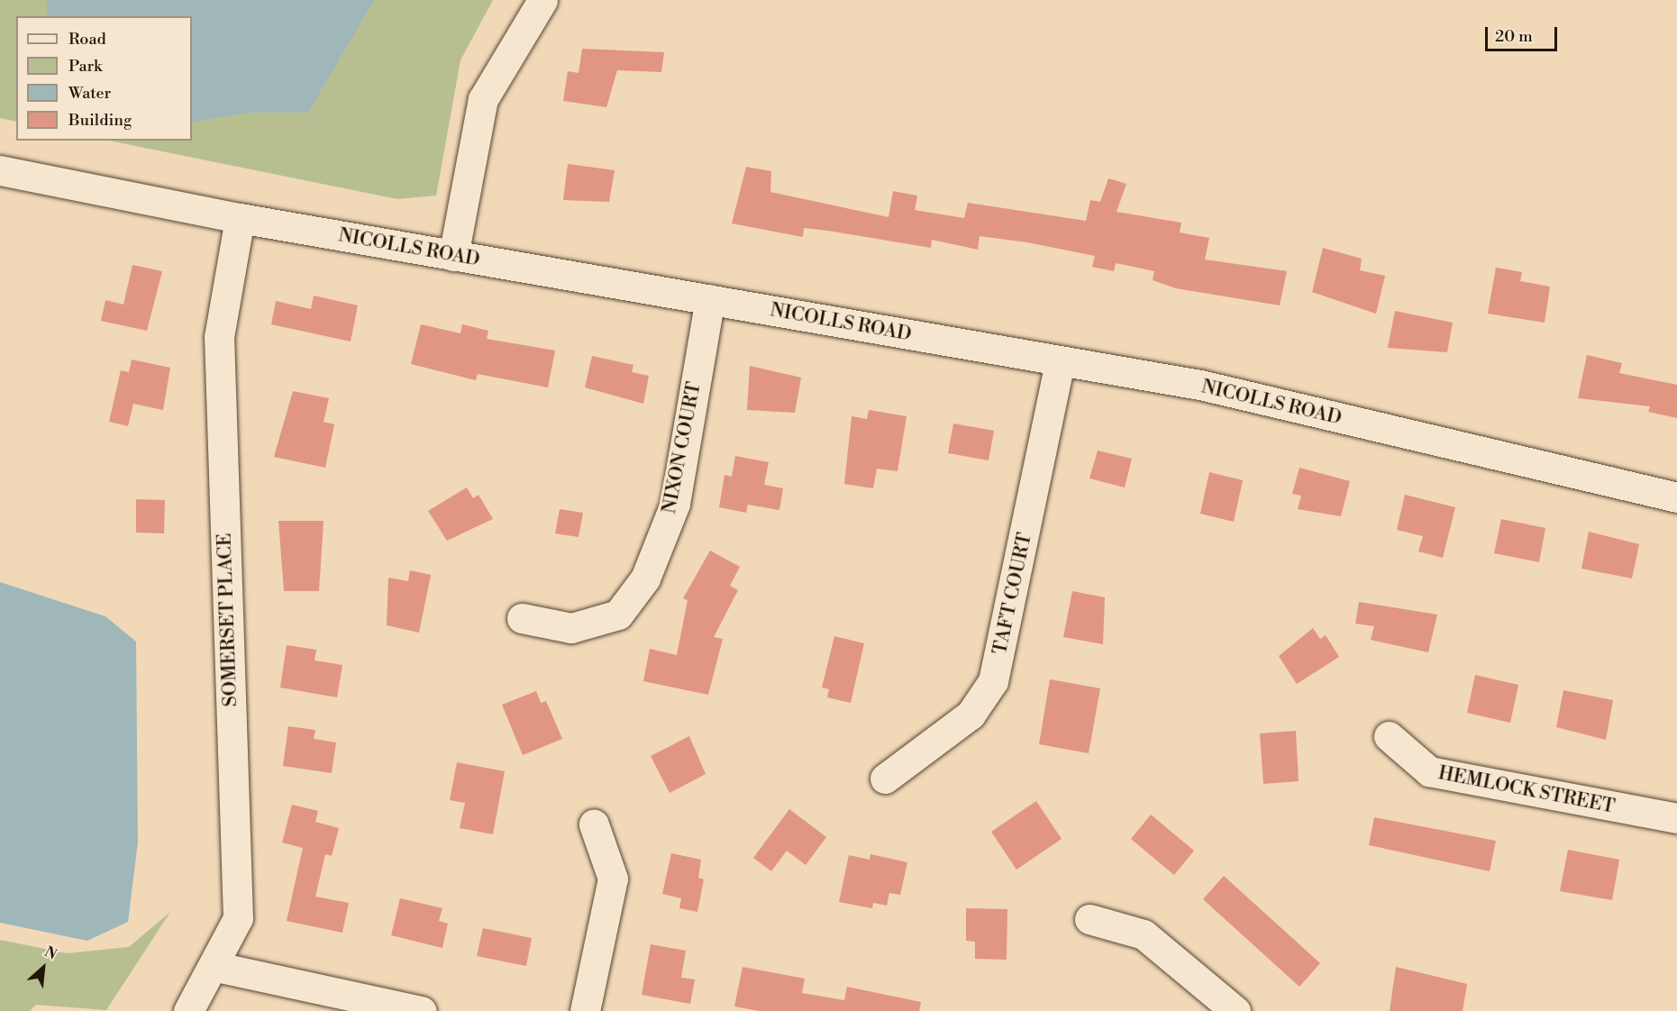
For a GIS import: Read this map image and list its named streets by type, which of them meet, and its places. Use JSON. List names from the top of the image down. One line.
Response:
{"streets":{"street":["NICOLLS ROAD","NIXON COURT","TAFT COURT","SOMERSET PLACE","HEMLOCK STREET"]},"crossings":[["NICOLLS ROAD","NIXON COURT"],["NICOLLS ROAD","TAFT COURT"],["NICOLLS ROAD","SOMERSET PLACE"]],"legend":["Road","Park","Water","Building"],"scale_bar":"20 m","north":"top right"}
